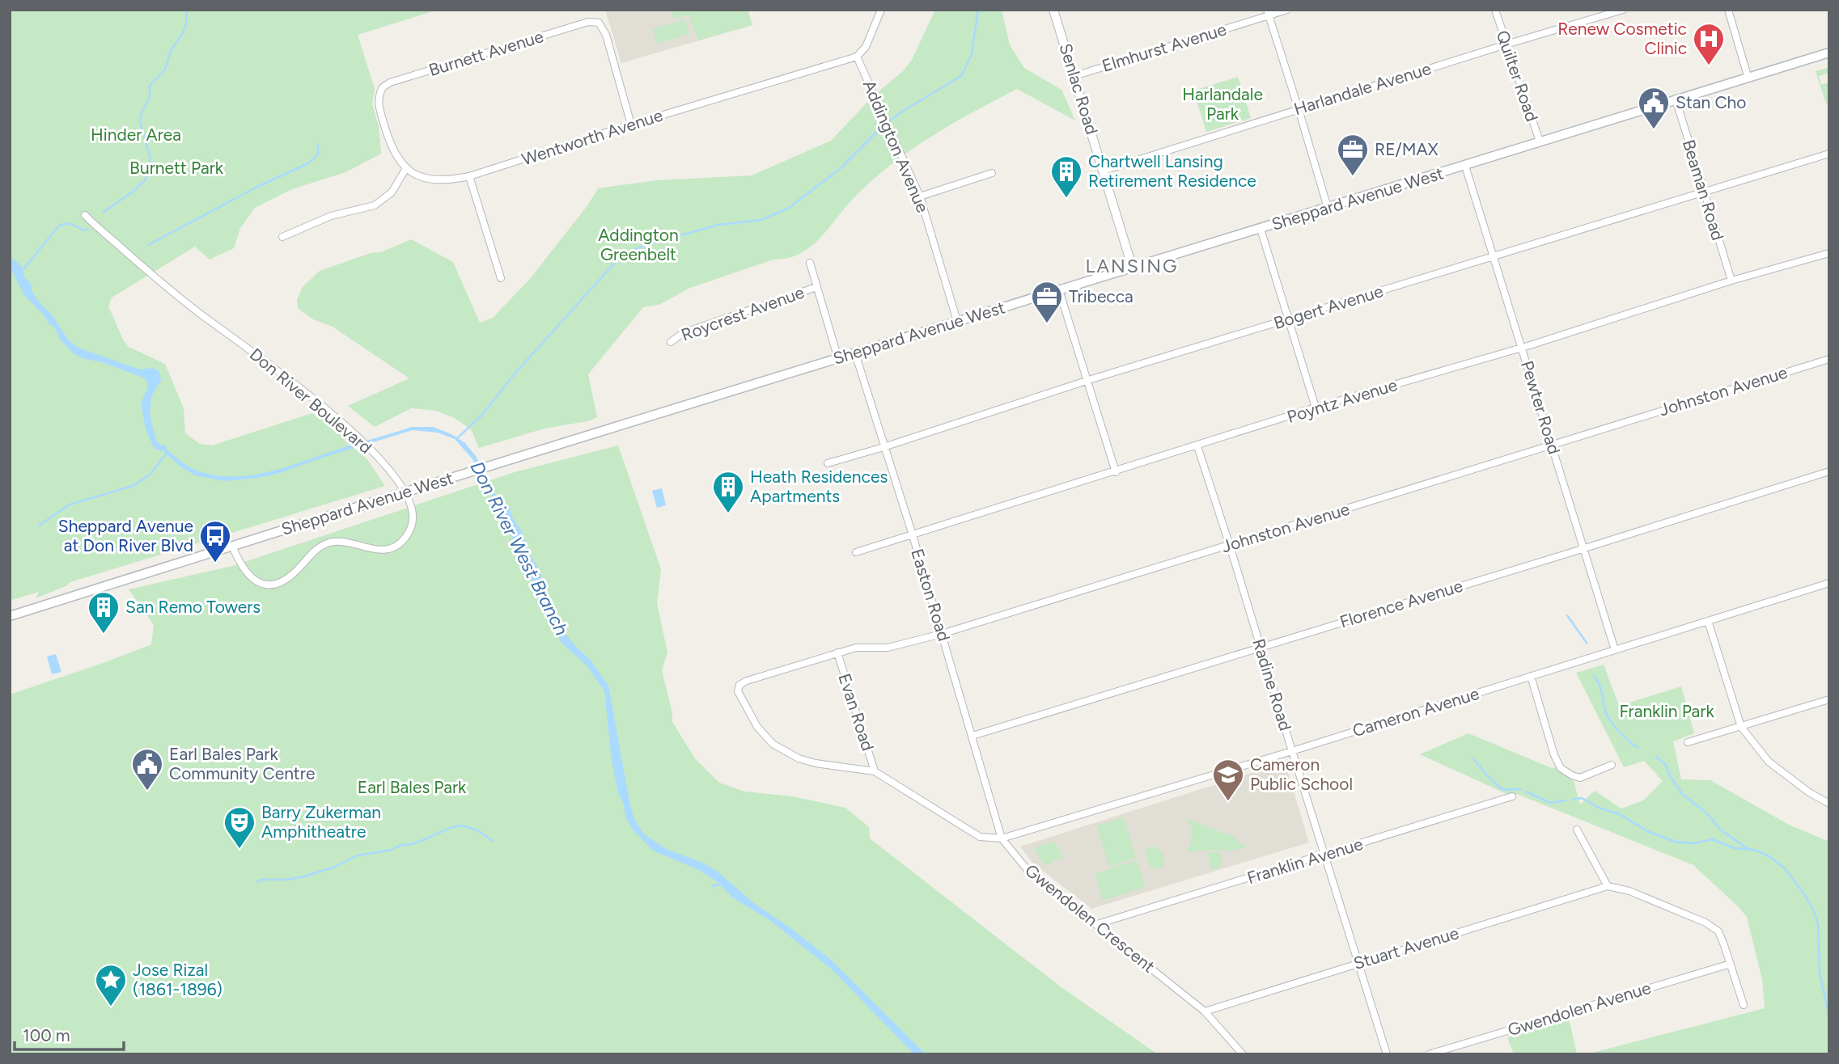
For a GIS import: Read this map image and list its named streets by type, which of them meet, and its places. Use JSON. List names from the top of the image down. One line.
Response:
{"streets":{"main road":["Sheppard Avenue West"],"street":["Elmhurst Avenue","Burnett Avenue","Quilter Road","Senlac Road","Harlandale Avenue","Wentworth Avenue","Addington Avenue","Beaman Road","Bogert Avenue","Roycrest Avenue","Johnston Avenue","Don River Boulevard","Poyntz Avenue","Pewter Road","Easton Road","Florence Avenue","Radine Road","Evan Road","Cameron Avenue","Franklin Avenue","Gwendolen Crescent","Stuart Avenue","Gwendolen Avenue"]},"crossings":[["Elmhurst Avenue","Senlac Road"],["Burnett Avenue","Wentworth Avenue"],["Quilter Road","Harlandale Avenue"],["Quilter Road","Sheppard Avenue West"],["Senlac Road","Harlandale Avenue"],["Senlac Road","Sheppard Avenue West"],["Wentworth Avenue","Addington Avenue"],["Addington Avenue","Sheppard Avenue West"],["Beaman Road","Sheppard Avenue West"],["Beaman Road","Bogert Avenue"],["Beaman Road","Poyntz Avenue"],["Sheppard Avenue West","Don River Boulevard"],["Sheppard Avenue West","Pewter Road"],["Sheppard Avenue West","Easton Road"],["Bogert Avenue","Pewter Road"],["Bogert Avenue","Easton Road"],["Johnston Avenue","Pewter Road"],["Johnston Avenue","Easton Road"],["Johnston Avenue","Radine Road"],["Johnston Avenue","Evan Road"],["Poyntz Avenue","Pewter Road"],["Poyntz Avenue","Easton Road"],["Poyntz Avenue","Radine Road"],["Pewter Road","Florence Avenue"],["Pewter Road","Cameron Avenue"],["Easton Road","Florence Avenue"],["Easton Road","Cameron Avenue"],["Easton Road","Gwendolen Crescent"],["Florence Avenue","Radine Road"],["Radine Road","Cameron Avenue"],["Radine Road","Franklin Avenue"],["Radine Road","Stuart Avenue"],["Cameron Avenue","Gwendolen Crescent"],["Franklin Avenue","Gwendolen Crescent"],["Gwendolen Crescent","Stuart Avenue"]],"districts":["LANSING"],"water":["Don River West Branch"],"parks":["Harlandale Park","Hinder Area","Burnett Park","Addington Greenbelt","Franklin Park","Earl Bales Park"],"places":{"hospital":["Renew Cosmetic Clinic"],"public building":["Stan Cho","Earl Bales Park Community Centre"],"office":["RE/MAX","Tribecca"],"building":["Chartwell Lansing Retirement Residence","Heath Residences Apartments","San Remo Towers"],"bus stop":["Sheppard Avenue at Don River Blvd"],"school or university":["Cameron Public School"],"theatre":["Barry Zukerman Amphitheatre"],"place":["Jose Rizal (1861-1896)"]},"scale_bar":"100 m"}
